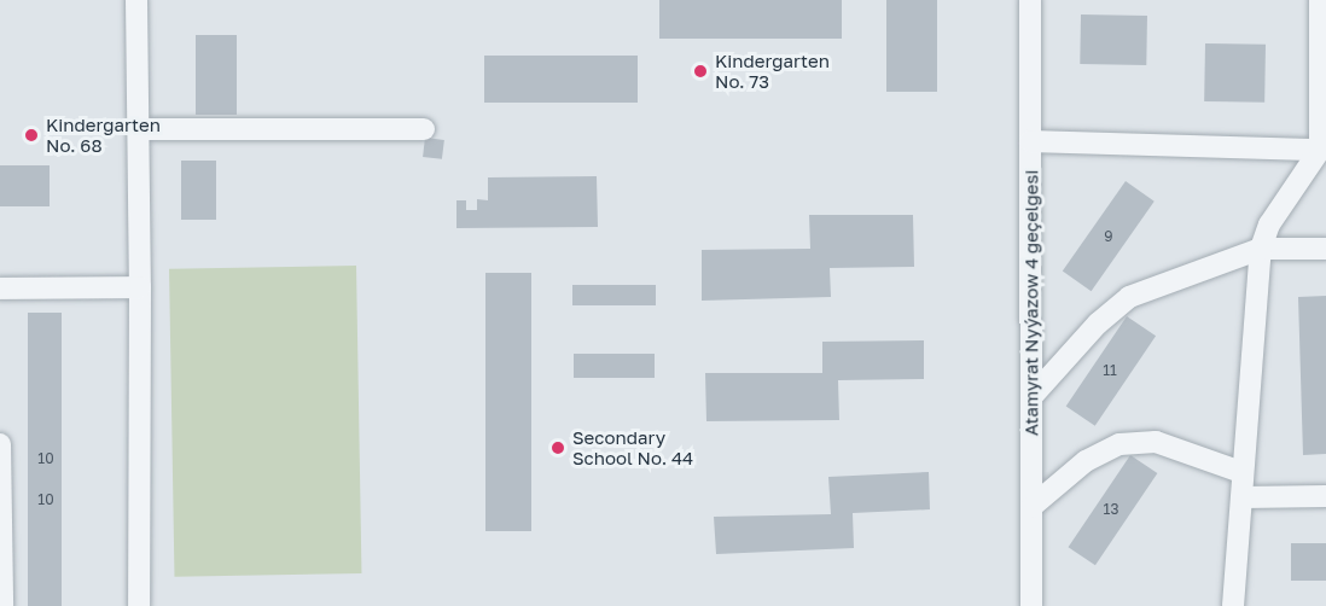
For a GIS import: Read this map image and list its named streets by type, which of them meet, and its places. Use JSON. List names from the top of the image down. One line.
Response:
{"streets":{"street":["Atamyrat Nyýazow 4 geçelgesi"]},"places":["Kindergarten No. 73","Kindergarten No. 68","Secondary School No. 44"],"house_numbers":["9","11","10","10","13"]}
